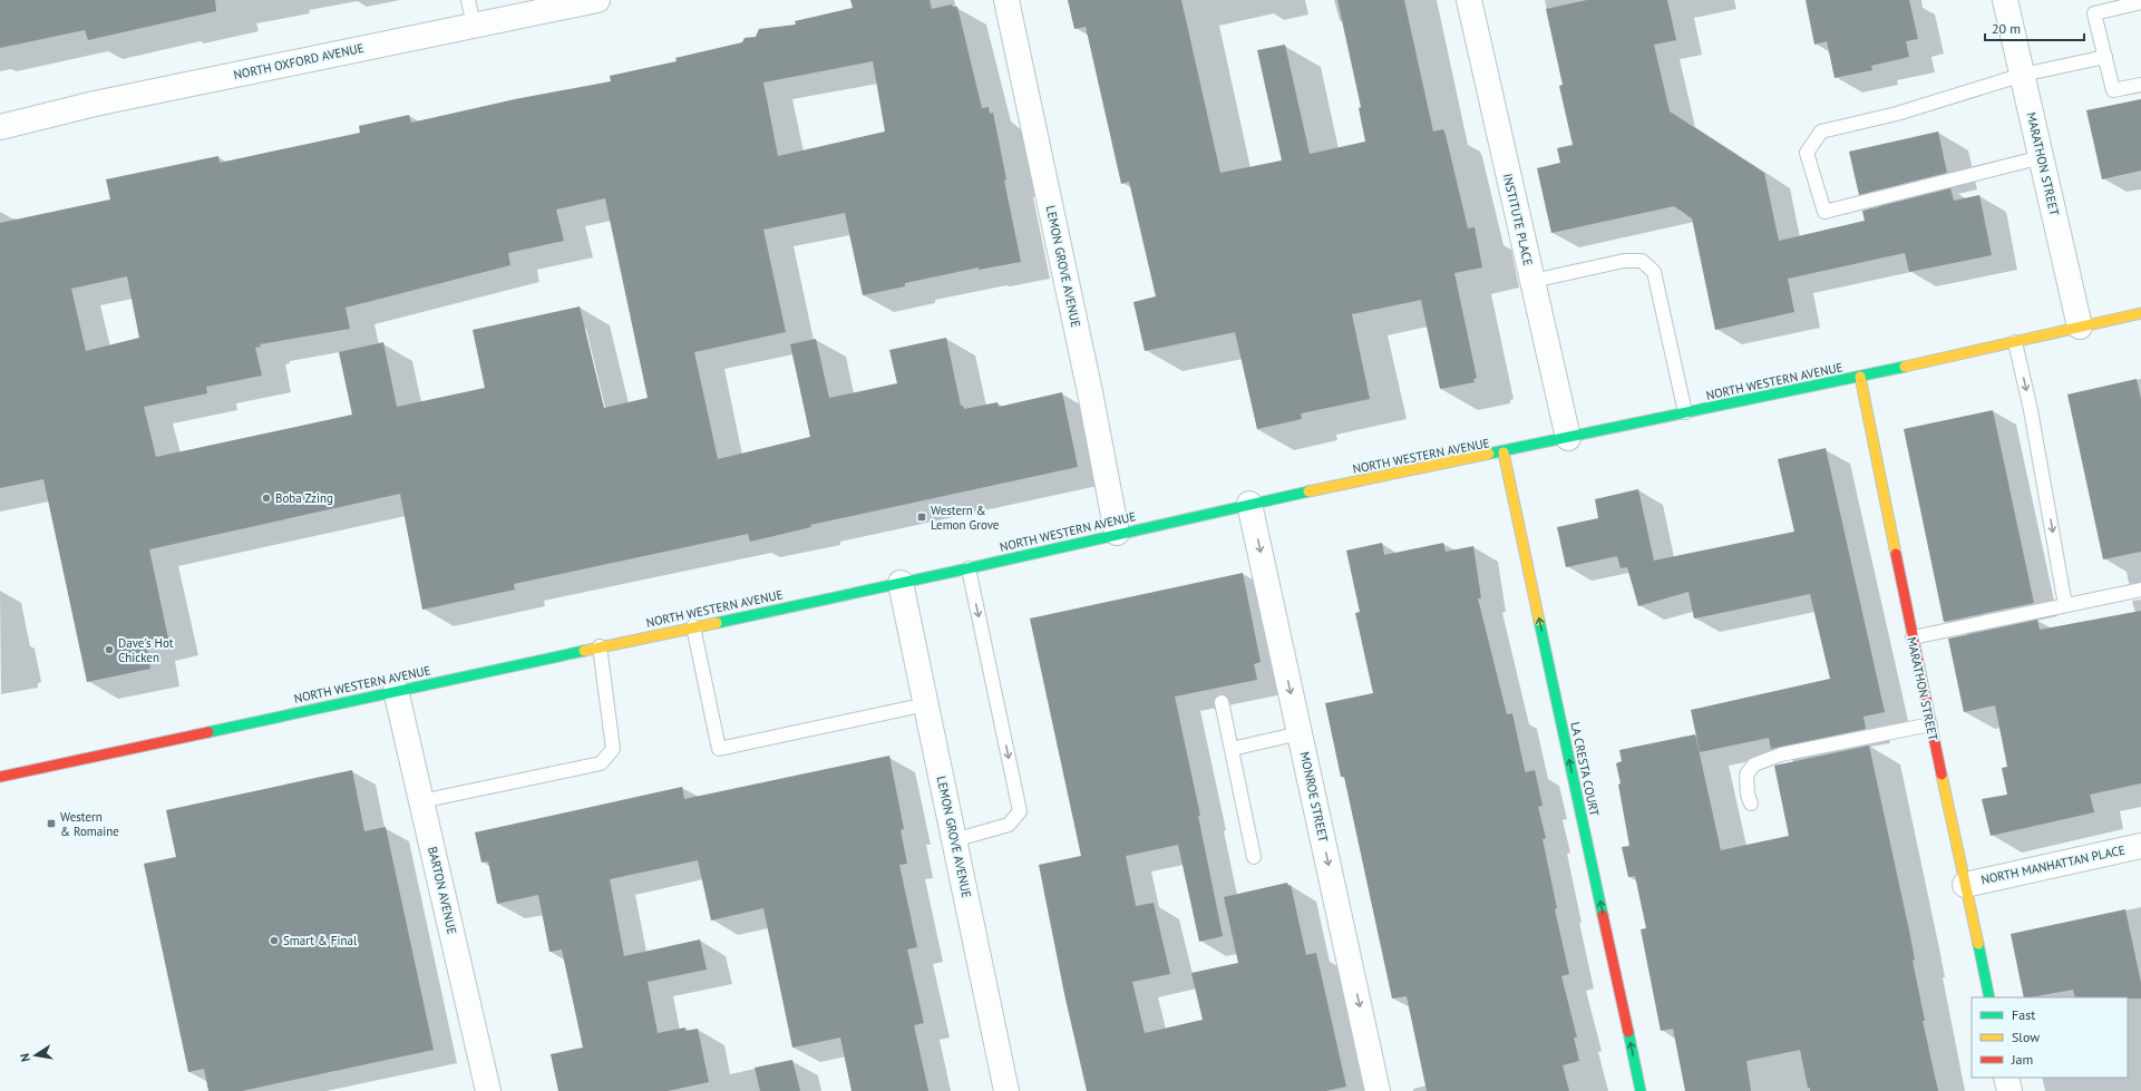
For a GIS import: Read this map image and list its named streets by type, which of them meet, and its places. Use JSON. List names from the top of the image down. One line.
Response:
{"streets":{"main road":["MARATHON STREET","NORTH WESTERN AVENUE","LA CRESTA COURT"],"street":["NORTH OXFORD AVENUE","INSTITUTE PLACE","LEMON GROVE AVENUE","MONROE STREET","NORTH MANHATTAN PLACE","BARTON AVENUE"]},"crossings":[["MARATHON STREET","NORTH WESTERN AVENUE"],["MARATHON STREET","NORTH MANHATTAN PLACE"],["INSTITUTE PLACE","NORTH WESTERN AVENUE"],["LEMON GROVE AVENUE","NORTH WESTERN AVENUE"],["NORTH WESTERN AVENUE","LA CRESTA COURT"],["NORTH WESTERN AVENUE","MONROE STREET"],["NORTH WESTERN AVENUE","BARTON AVENUE"]],"one_way":["LA CRESTA COURT","MONROE STREET"],"places":{"other":["Boba Zzing","Dave's Hot Chicken","Smart & Final"],"transit":["Western & Lemon Grove","Western & Romaine"]},"legend":["Fast","Slow","Jam"],"scale_bar":"20 m","north":"left"}
